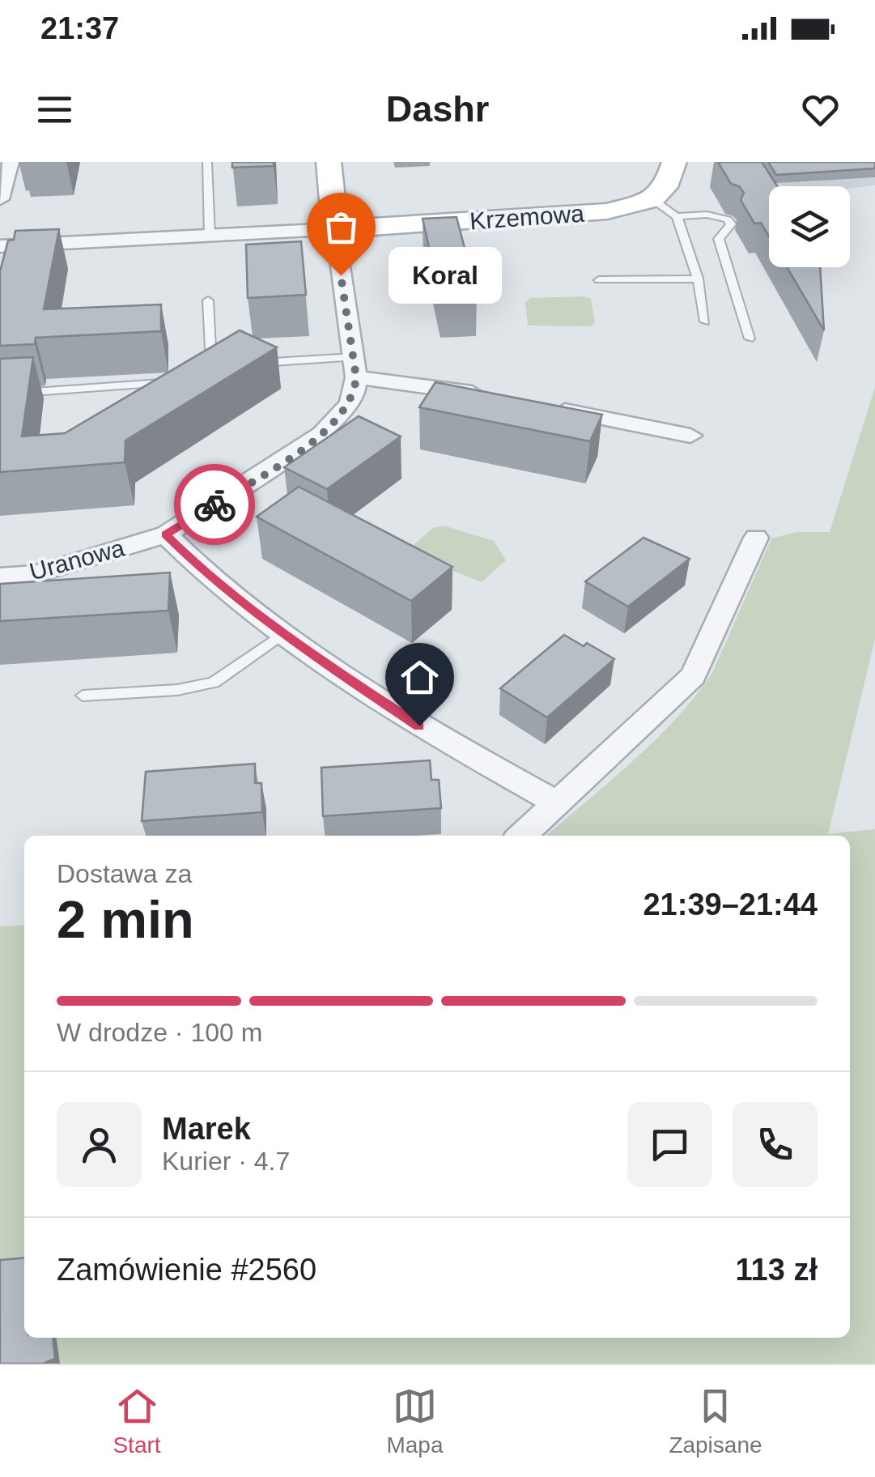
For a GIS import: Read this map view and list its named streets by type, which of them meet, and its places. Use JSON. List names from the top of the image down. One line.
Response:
{"streets":{"street":["Krzemowa","Uranowa"]},"places":["Koral"],"page":{"status":"21:37","header":"Dashr","bubble":"Koral","heading":["2 min","Dostawa za","21:39–21:44"],"panel":["Marek","Kurier · 4.7","Zamówienie #2560","113 zł"],"bar":"W drodze · 100 m","tabs":["Start","Mapa","Zapisane"]}}
